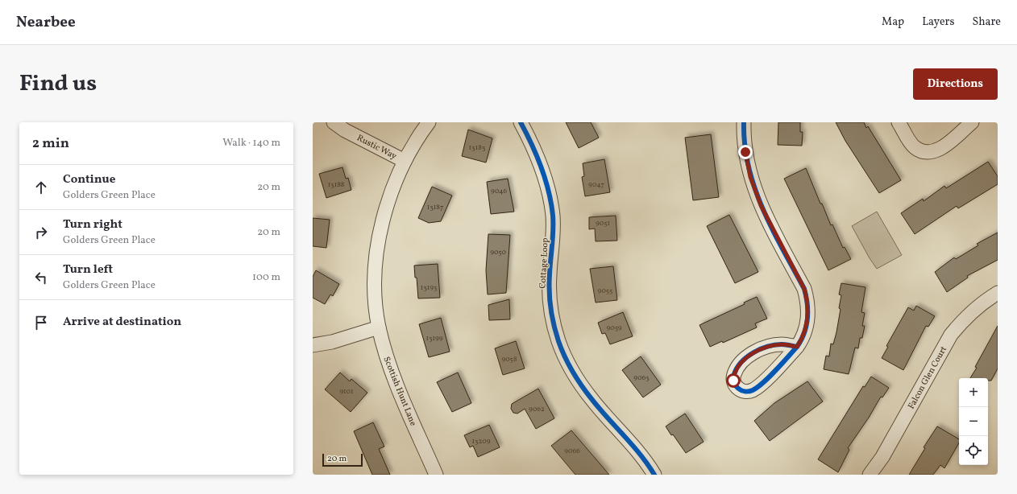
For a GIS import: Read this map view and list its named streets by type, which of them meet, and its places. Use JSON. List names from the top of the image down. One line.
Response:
{"streets":{"street":["Rustic Way","Cottage Loop","Falcon Glen Court","Scottish Hunt Lane"]},"crossings":[["Rustic Way","Scottish Hunt Lane"]],"house_numbers":["13183","13188","9047","9046","13187","9051","9050","13193","9055","9059","13199","9058","9063","9101","9062","13209","9066"],"scale_bar":"20 m","page":{"header":"Nearbee","nav":["Map","Layers","Share"],"title":"Find us","buttons":"Directions","heading":["2 min","Walk · 140 m"],"list":[["Continue","Golders Green Place","20 m"],["Turn right","Golders Green Place","20 m"],["Turn left","Golders Green Place","100 m"],"Arrive at destination"],"map_buttons":["+","−"],"scale":"20 m"}}
